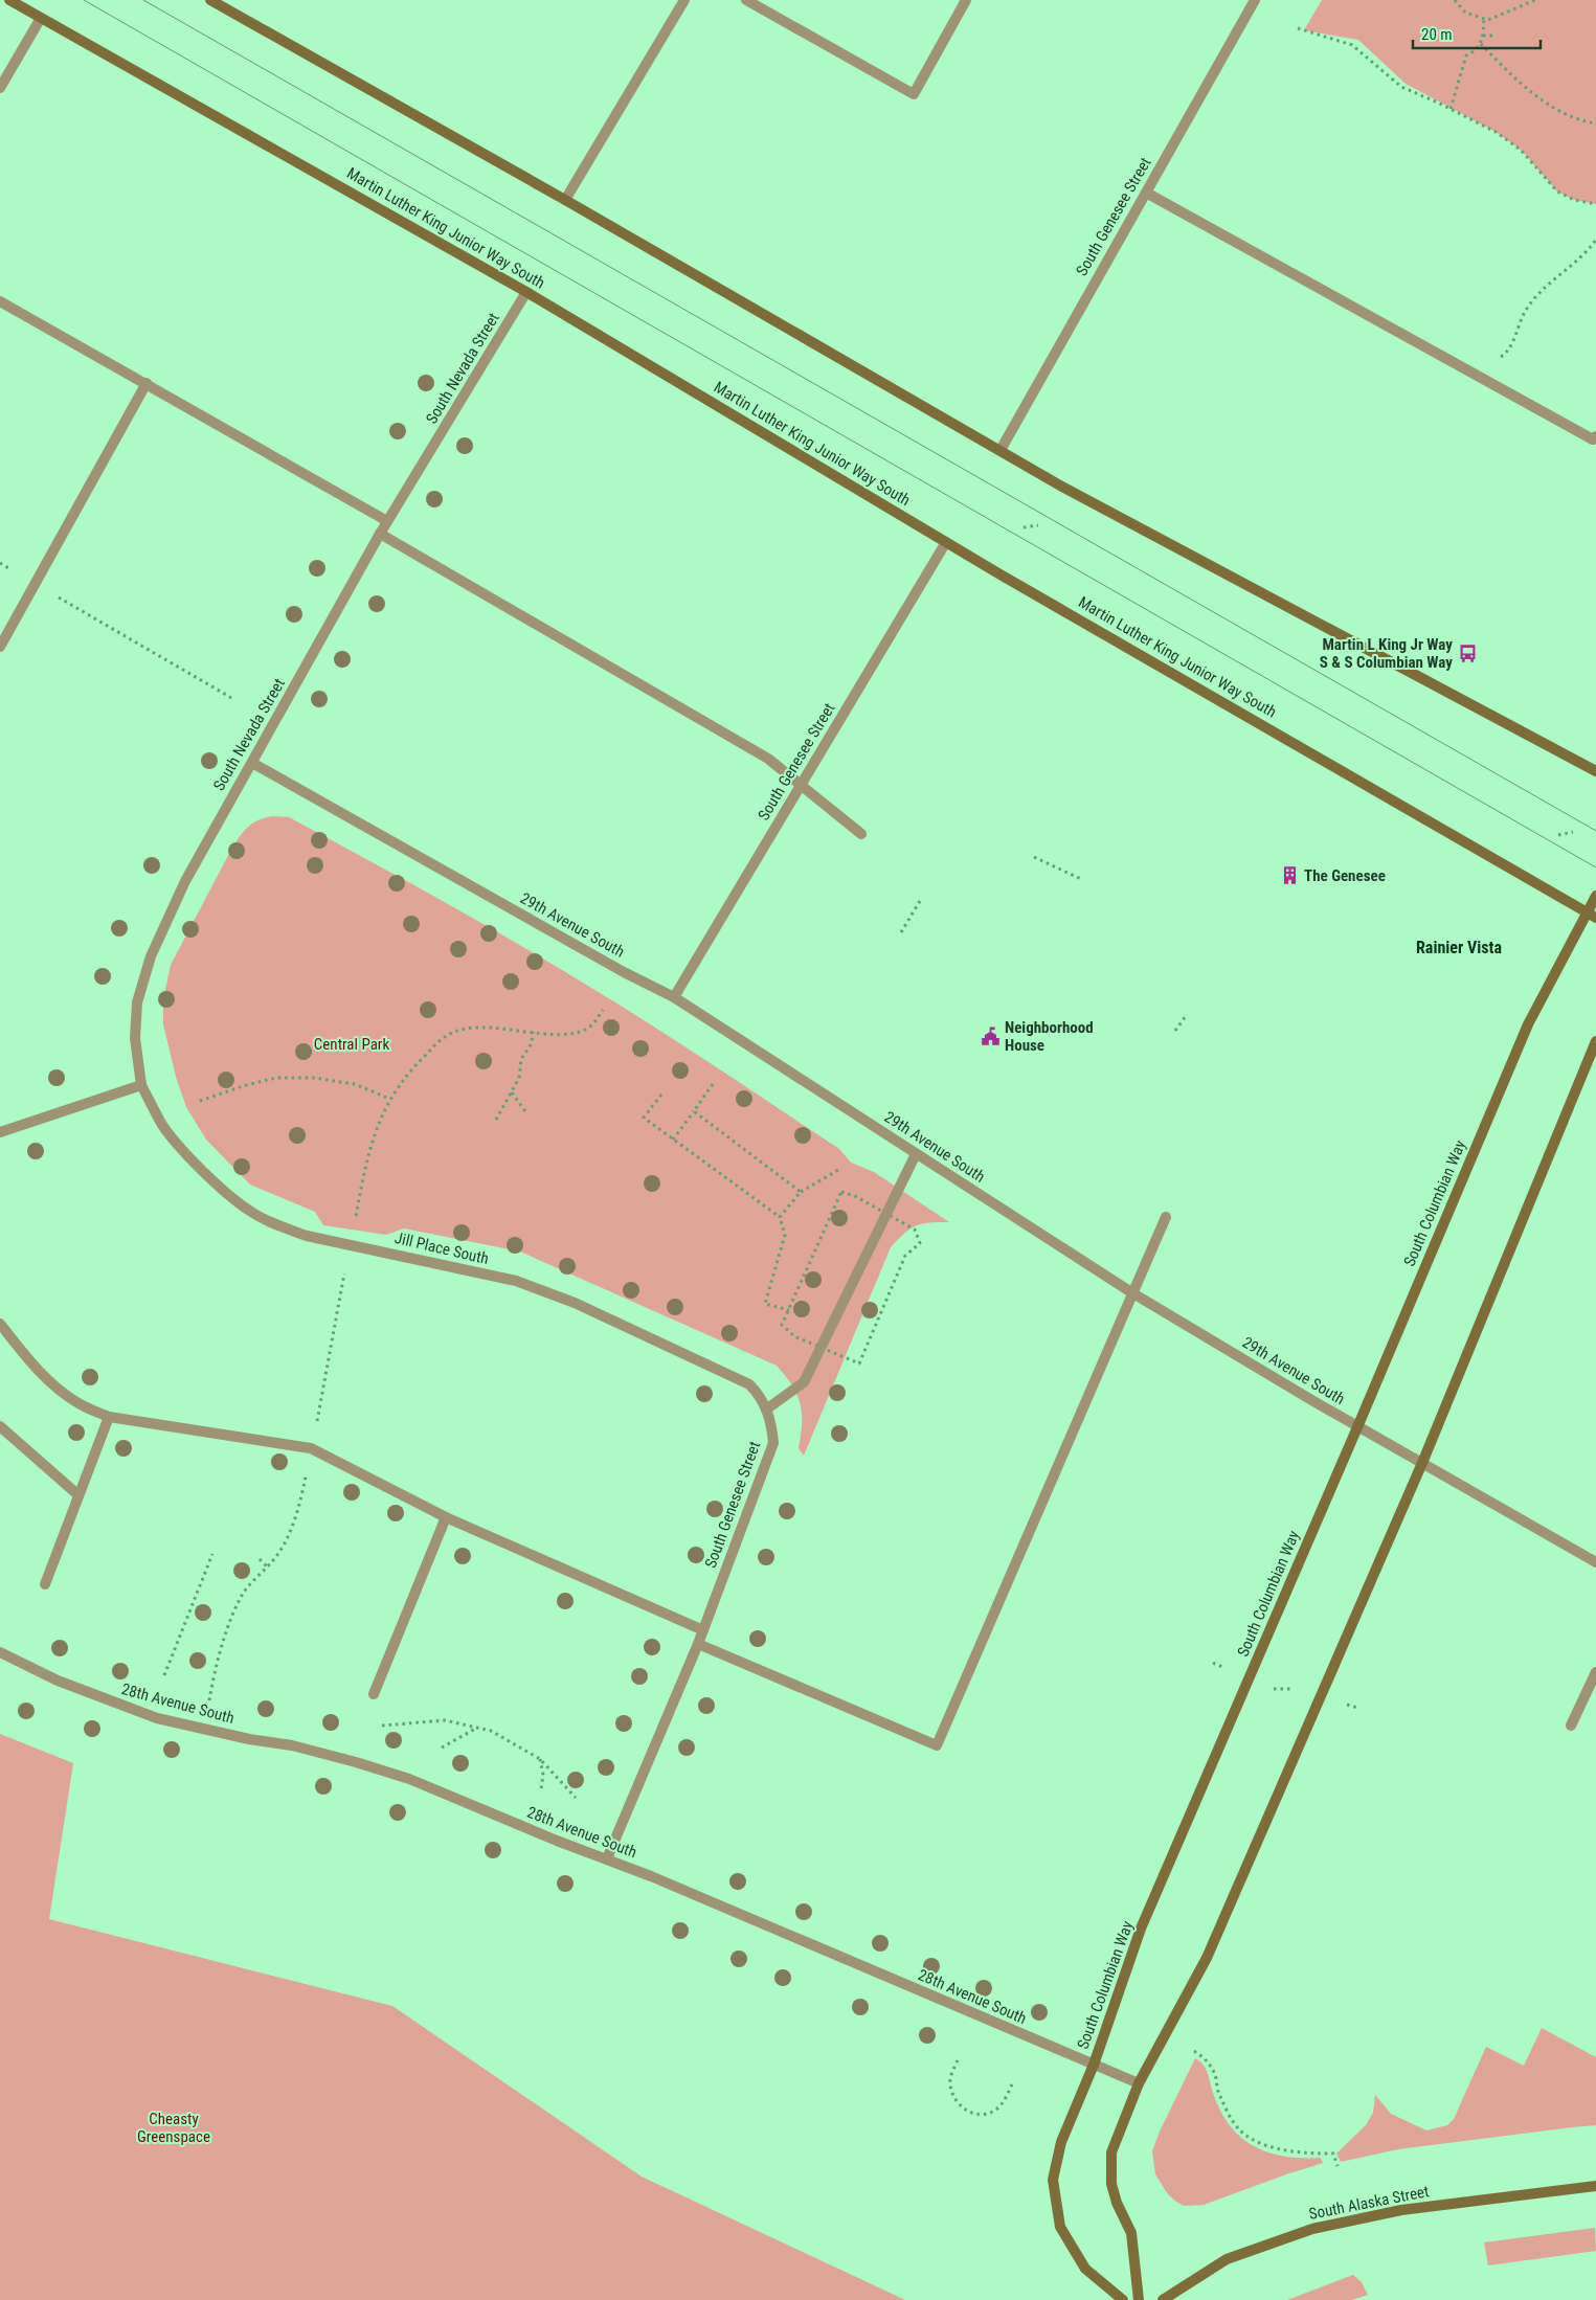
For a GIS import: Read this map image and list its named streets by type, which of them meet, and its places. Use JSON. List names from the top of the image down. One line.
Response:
{"streets":{"main road":["Martin Luther King Junior Way South","South Columbian Way","South Alaska Street"],"street":["South Genesee Street","South Nevada Street","29th Avenue South","Jill Place South","28th Avenue South"]},"crossings":[["South Genesee Street","Martin Luther King Junior Way South"],["South Genesee Street","29th Avenue South"],["South Genesee Street","Jill Place South"],["South Genesee Street","28th Avenue South"],["Martin Luther King Junior Way South","South Nevada Street"],["Martin Luther King Junior Way South","South Columbian Way"],["South Nevada Street","29th Avenue South"],["South Nevada Street","Jill Place South"],["29th Avenue South","South Columbian Way"],["South Columbian Way","28th Avenue South"]],"districts":["Rainier Vista"],"parks":["Central Park","Cheasty Greenspace"],"places":{"bus stop":["Martin L King Jr Way S & S Columbian Way"],"building":["The Genesee"],"public building":["Neighborhood House"]},"scale_bar":"20 m"}
